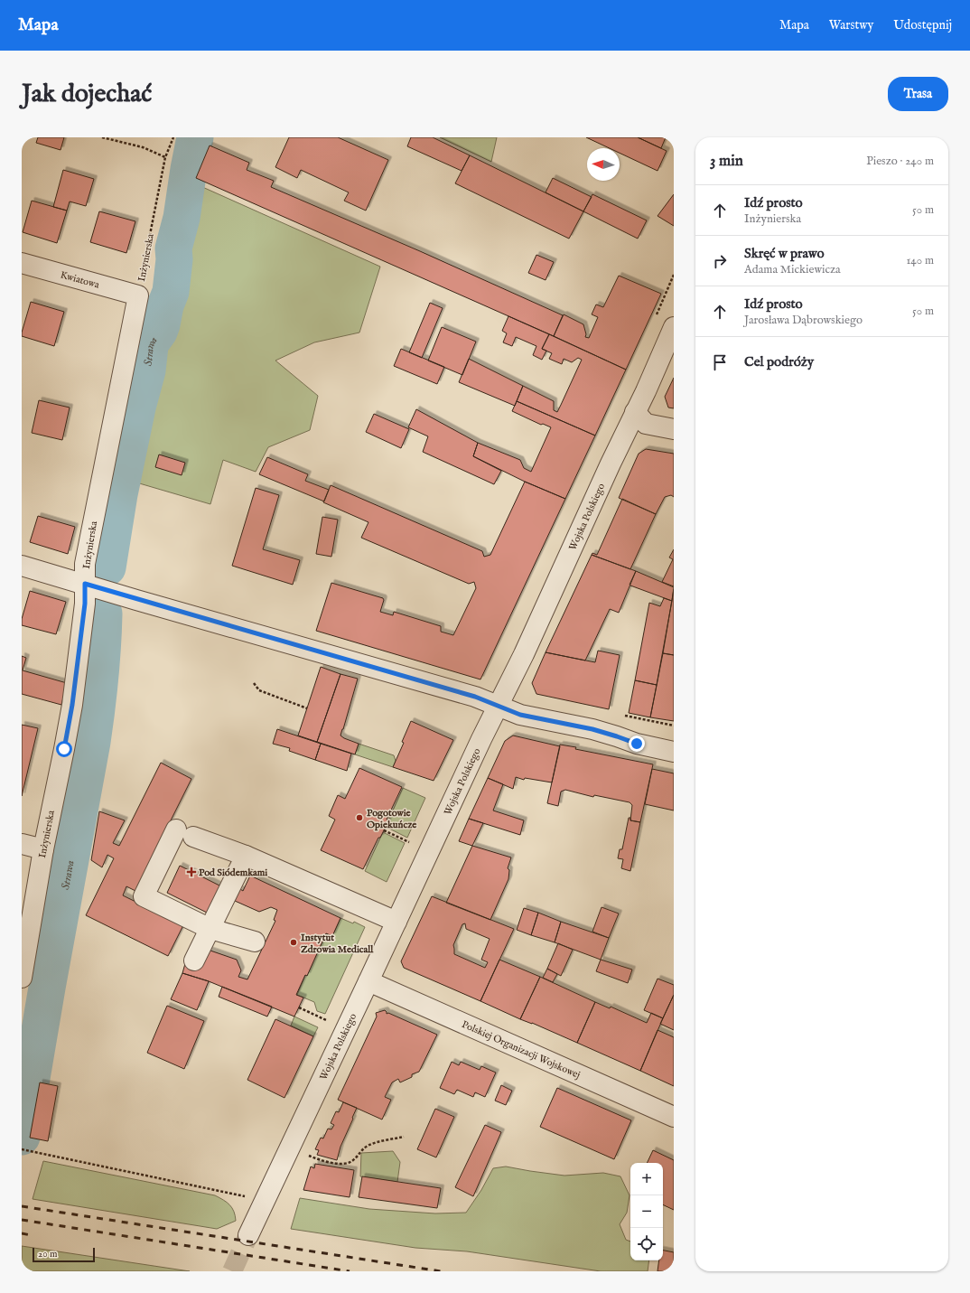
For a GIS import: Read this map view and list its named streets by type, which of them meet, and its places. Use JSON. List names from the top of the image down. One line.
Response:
{"streets":{"street":["Inżynierska","Kwiatowa","Wojska Polskiego","Polskiej Organizacji Wojskowej"]},"crossings":[["Inżynierska","Kwiatowa"],["Wojska Polskiego","Polskiej Organizacji Wojskowej"]],"water":["Strawa"],"places":{"other":["Pogotowie Opiekuńcze","Instytut Zdrowia Medicall"],"health":["Pod Siódemkami"]},"scale_bar":"20 m","north":"left","page":{"header":"Mapa","nav":["Mapa","Warstwy","Udostępnij"],"buttons":"Trasa","title":"Jak dojechać","heading":["3 min","Pieszo · 240 m"],"list":[["Idź prosto","Inżynierska","50 m"],["Skręć w prawo","Adama Mickiewicza","140 m"],["Idź prosto","Jarosława Dąbrowskiego","50 m"],"Cel podróży"],"map_buttons":["+","−"],"scale":"20 m"}}
